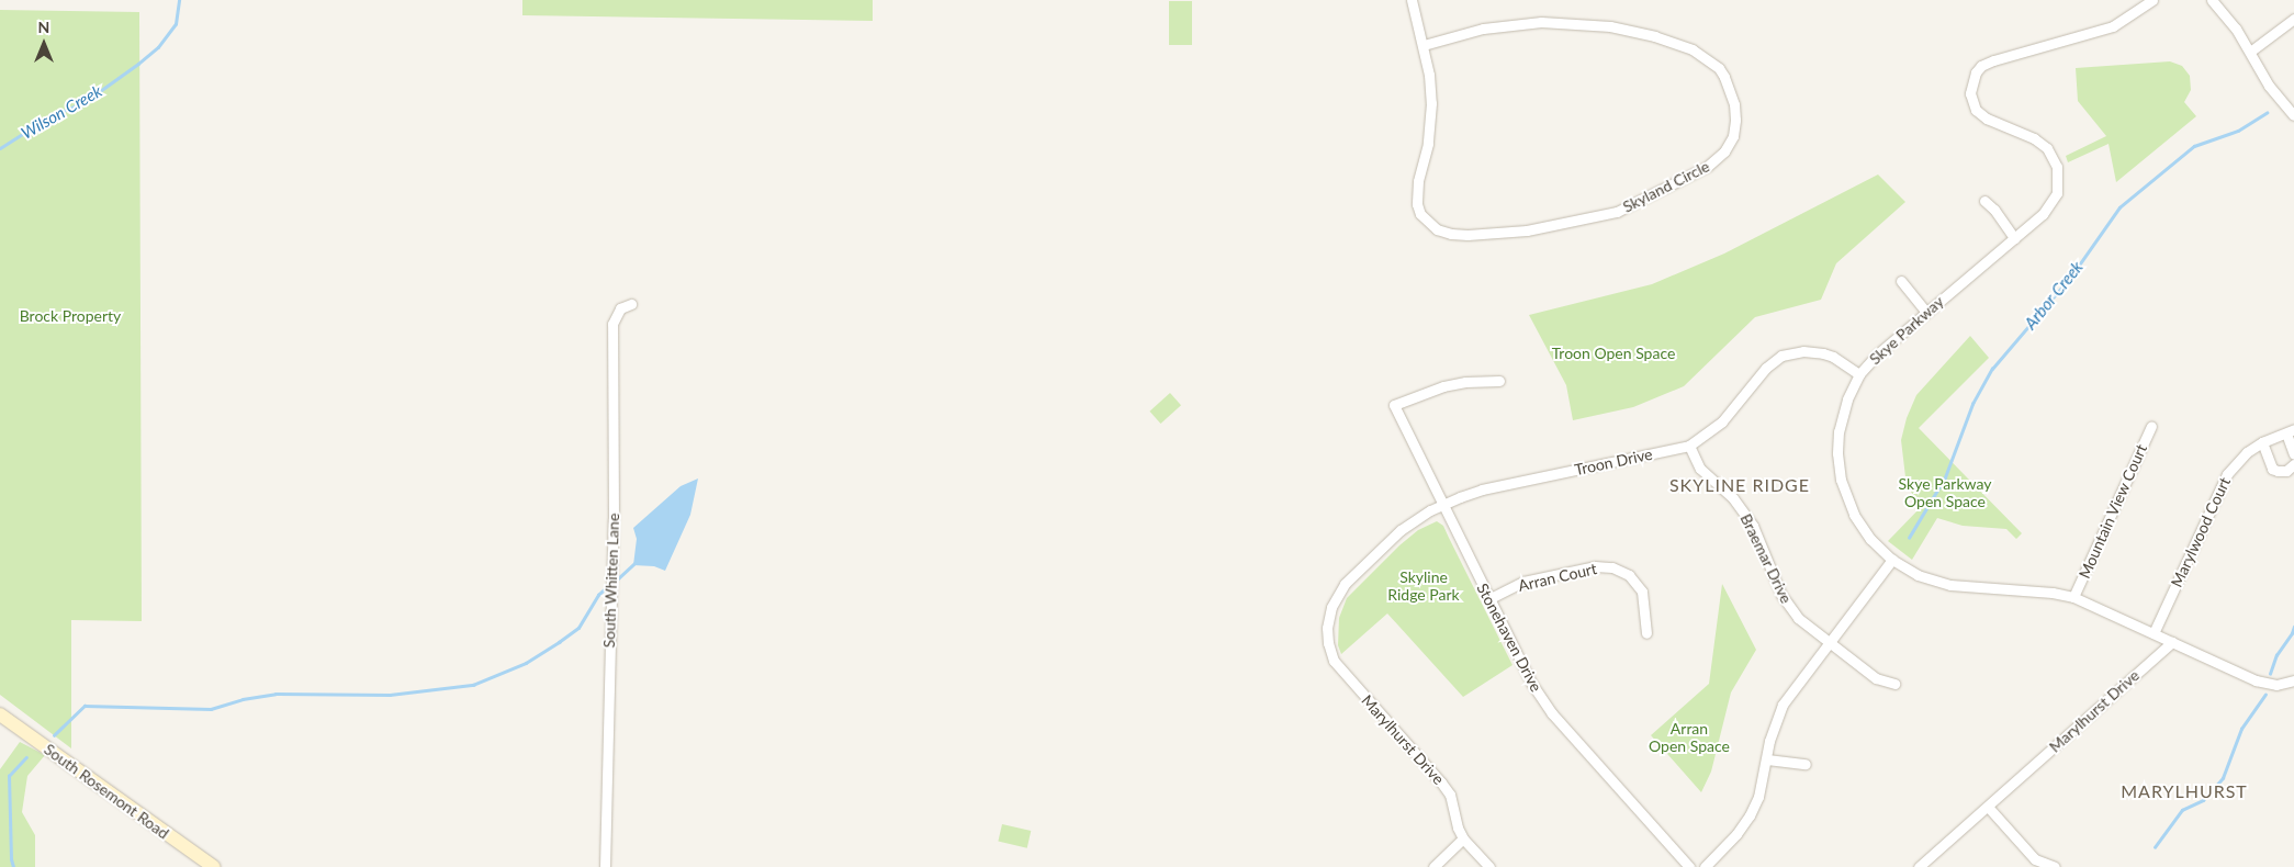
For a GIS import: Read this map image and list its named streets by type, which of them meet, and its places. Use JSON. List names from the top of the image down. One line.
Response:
{"streets":{"main road":["South Rosemont Road"],"street":["Skyland Circle","Skye Parkway","Troon Drive","Mountain View Court","Marylwood Court","Braemar Drive","Arran Court","South Whitten Lane","Stonehaven Drive","Marylhurst Drive"]},"crossings":[["Skye Parkway","Troon Drive"],["Skye Parkway","Mountain View Court"],["Skye Parkway","Marylwood Court"],["Skye Parkway","Marylhurst Drive"],["Troon Drive","Braemar Drive"],["Troon Drive","Stonehaven Drive"],["Troon Drive","Marylhurst Drive"],["Arran Court","Stonehaven Drive"]],"districts":["SKYLINE RIDGE","MARYLHURST"],"water":["Wilson Creek","Arbor Creek"],"parks":["Brock Property","Troon Open Space","Skye Parkway Open Space","Skyline Ridge Park","Arran Open Space"],"north":"top"}
